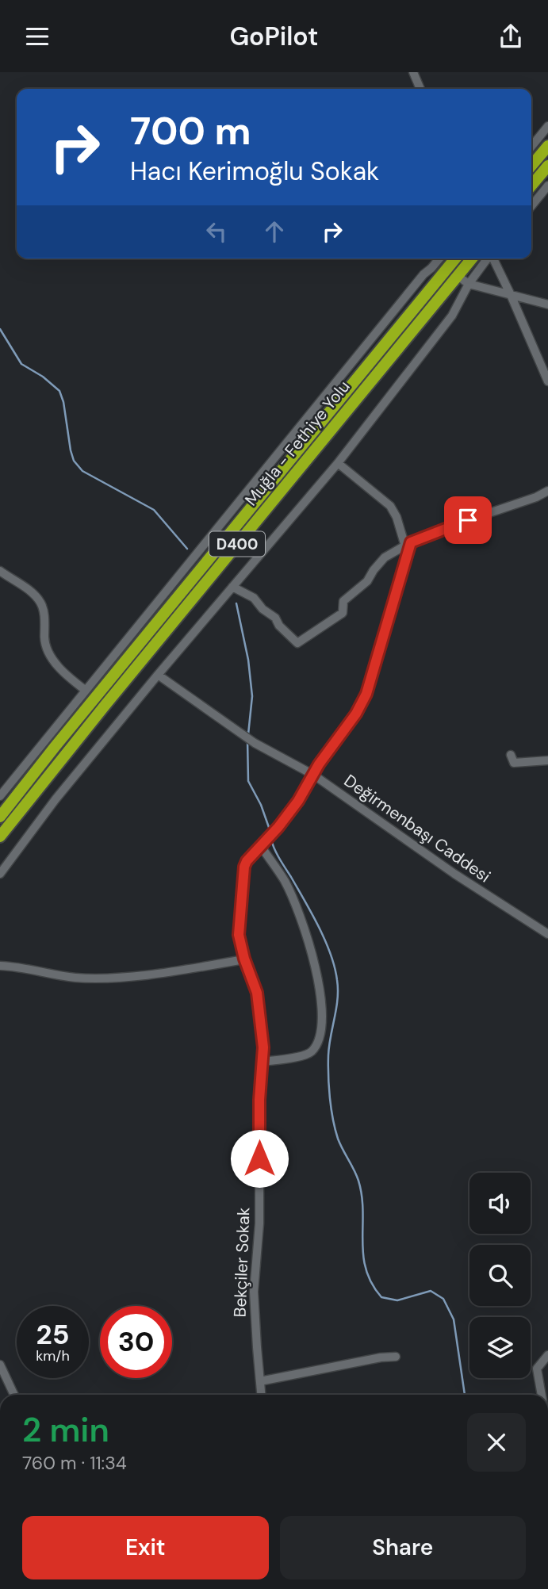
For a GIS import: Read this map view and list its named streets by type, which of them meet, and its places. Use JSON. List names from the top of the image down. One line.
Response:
{"streets":{"highway":["Muğla - Fethiye Yolu","D400"],"street":["Değirmenbaşı Caddesi","Bekçiler Sokak"]},"crossings":[["Değirmenbaşı Caddesi","Bekçiler Sokak"]],"page":{"header":"GoPilot","turn":["700 m","Hacı Kerimoğlu Sokak"],"speed":"25 km/h","limit":"30","heading":["2 min","760 m · 11:34"],"buttons":["Exit","Share"]}}
